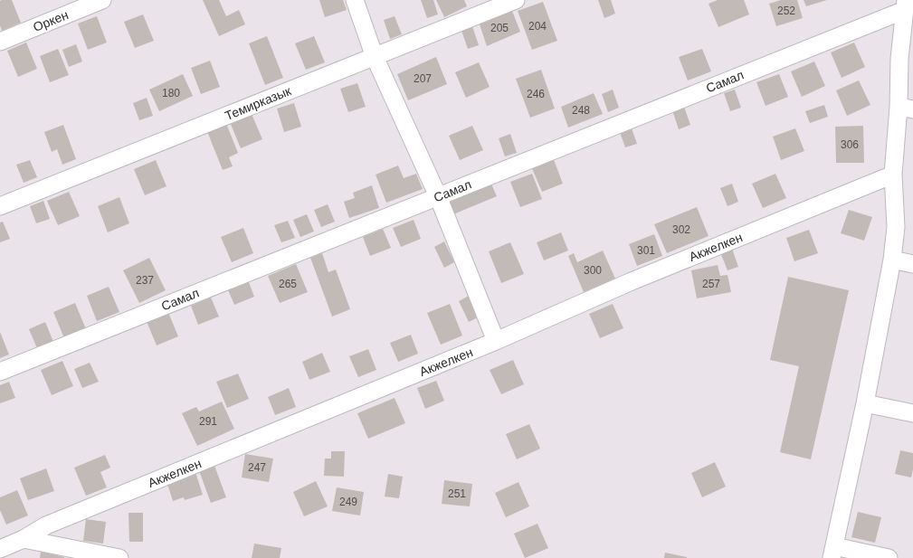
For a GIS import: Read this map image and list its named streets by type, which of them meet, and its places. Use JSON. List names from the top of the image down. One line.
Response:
{"streets":{"street":["Оркен","Самал","Темирказык","Акжелкен"]},"house_numbers":["252","204","205","207","180","246","248","306","302","301","300","237","265","257","291","247","251","249"]}
